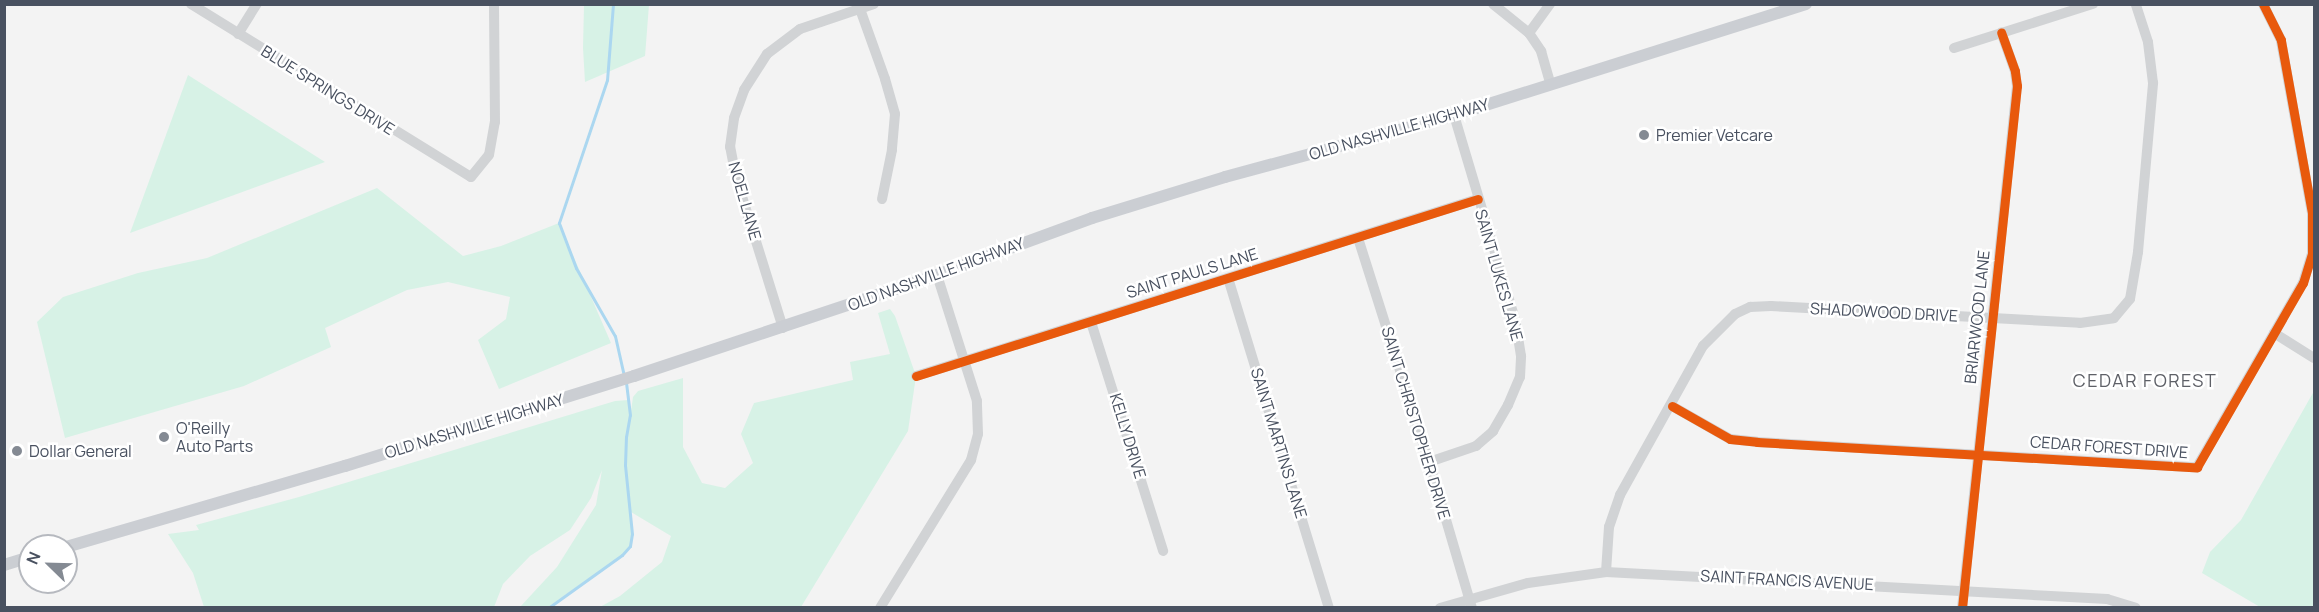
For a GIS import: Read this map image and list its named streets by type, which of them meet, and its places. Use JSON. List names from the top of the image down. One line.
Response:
{"streets":{"main road":["OLD NASHVILLE HIGHWAY"],"street":["BLUE SPRINGS DRIVE","NOEL LANE","SAINT PAULS LANE","SAINT LUKES LANE","SHADOWOOD DRIVE","BRIARWOOD LANE","SAINT CHRISTOPHER DRIVE","KELLY DRIVE","SAINT MARTINS LANE","CEDAR FOREST DRIVE","SAINT FRANCIS AVENUE"]},"crossings":[["OLD NASHVILLE HIGHWAY","NOEL LANE"],["OLD NASHVILLE HIGHWAY","SAINT LUKES LANE"],["SAINT PAULS LANE","SAINT LUKES LANE"],["SAINT PAULS LANE","SAINT CHRISTOPHER DRIVE"],["SAINT PAULS LANE","KELLY DRIVE"],["SAINT PAULS LANE","SAINT MARTINS LANE"],["SAINT LUKES LANE","SAINT CHRISTOPHER DRIVE"],["SHADOWOOD DRIVE","BRIARWOOD LANE"],["SHADOWOOD DRIVE","CEDAR FOREST DRIVE"],["SHADOWOOD DRIVE","SAINT FRANCIS AVENUE"],["BRIARWOOD LANE","CEDAR FOREST DRIVE"],["BRIARWOOD LANE","SAINT FRANCIS AVENUE"],["SAINT CHRISTOPHER DRIVE","SAINT FRANCIS AVENUE"]],"districts":["CEDAR FOREST"],"places":["Premier Vetcare","O'Reilly Auto Parts","Dollar General"],"north":"top left"}
